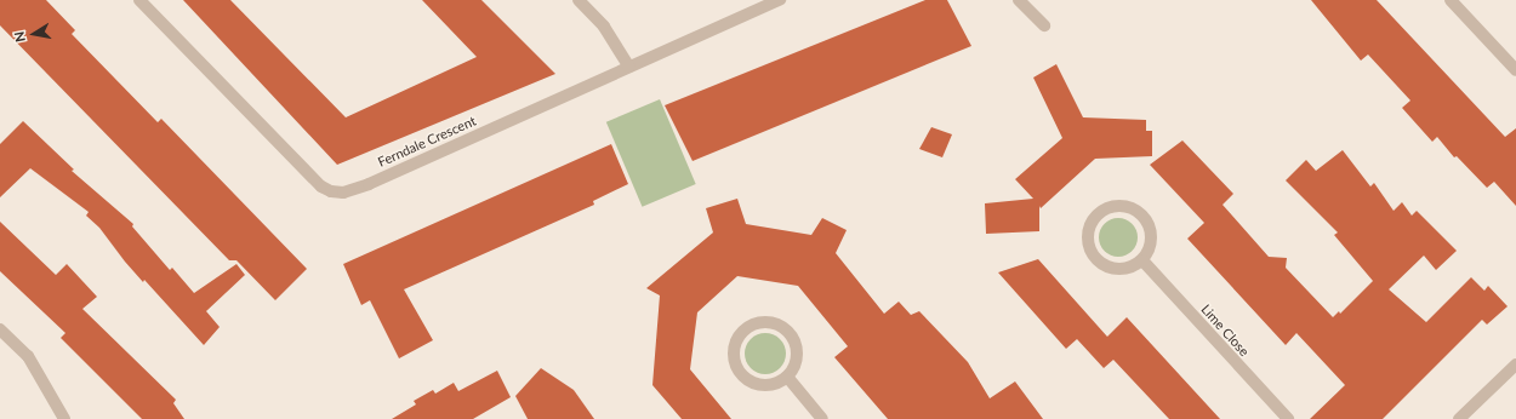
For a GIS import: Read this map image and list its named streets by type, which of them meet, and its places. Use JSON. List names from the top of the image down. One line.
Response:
{"streets":{"street":["Ferndale Crescent","Lime Close"]},"north":"left"}
